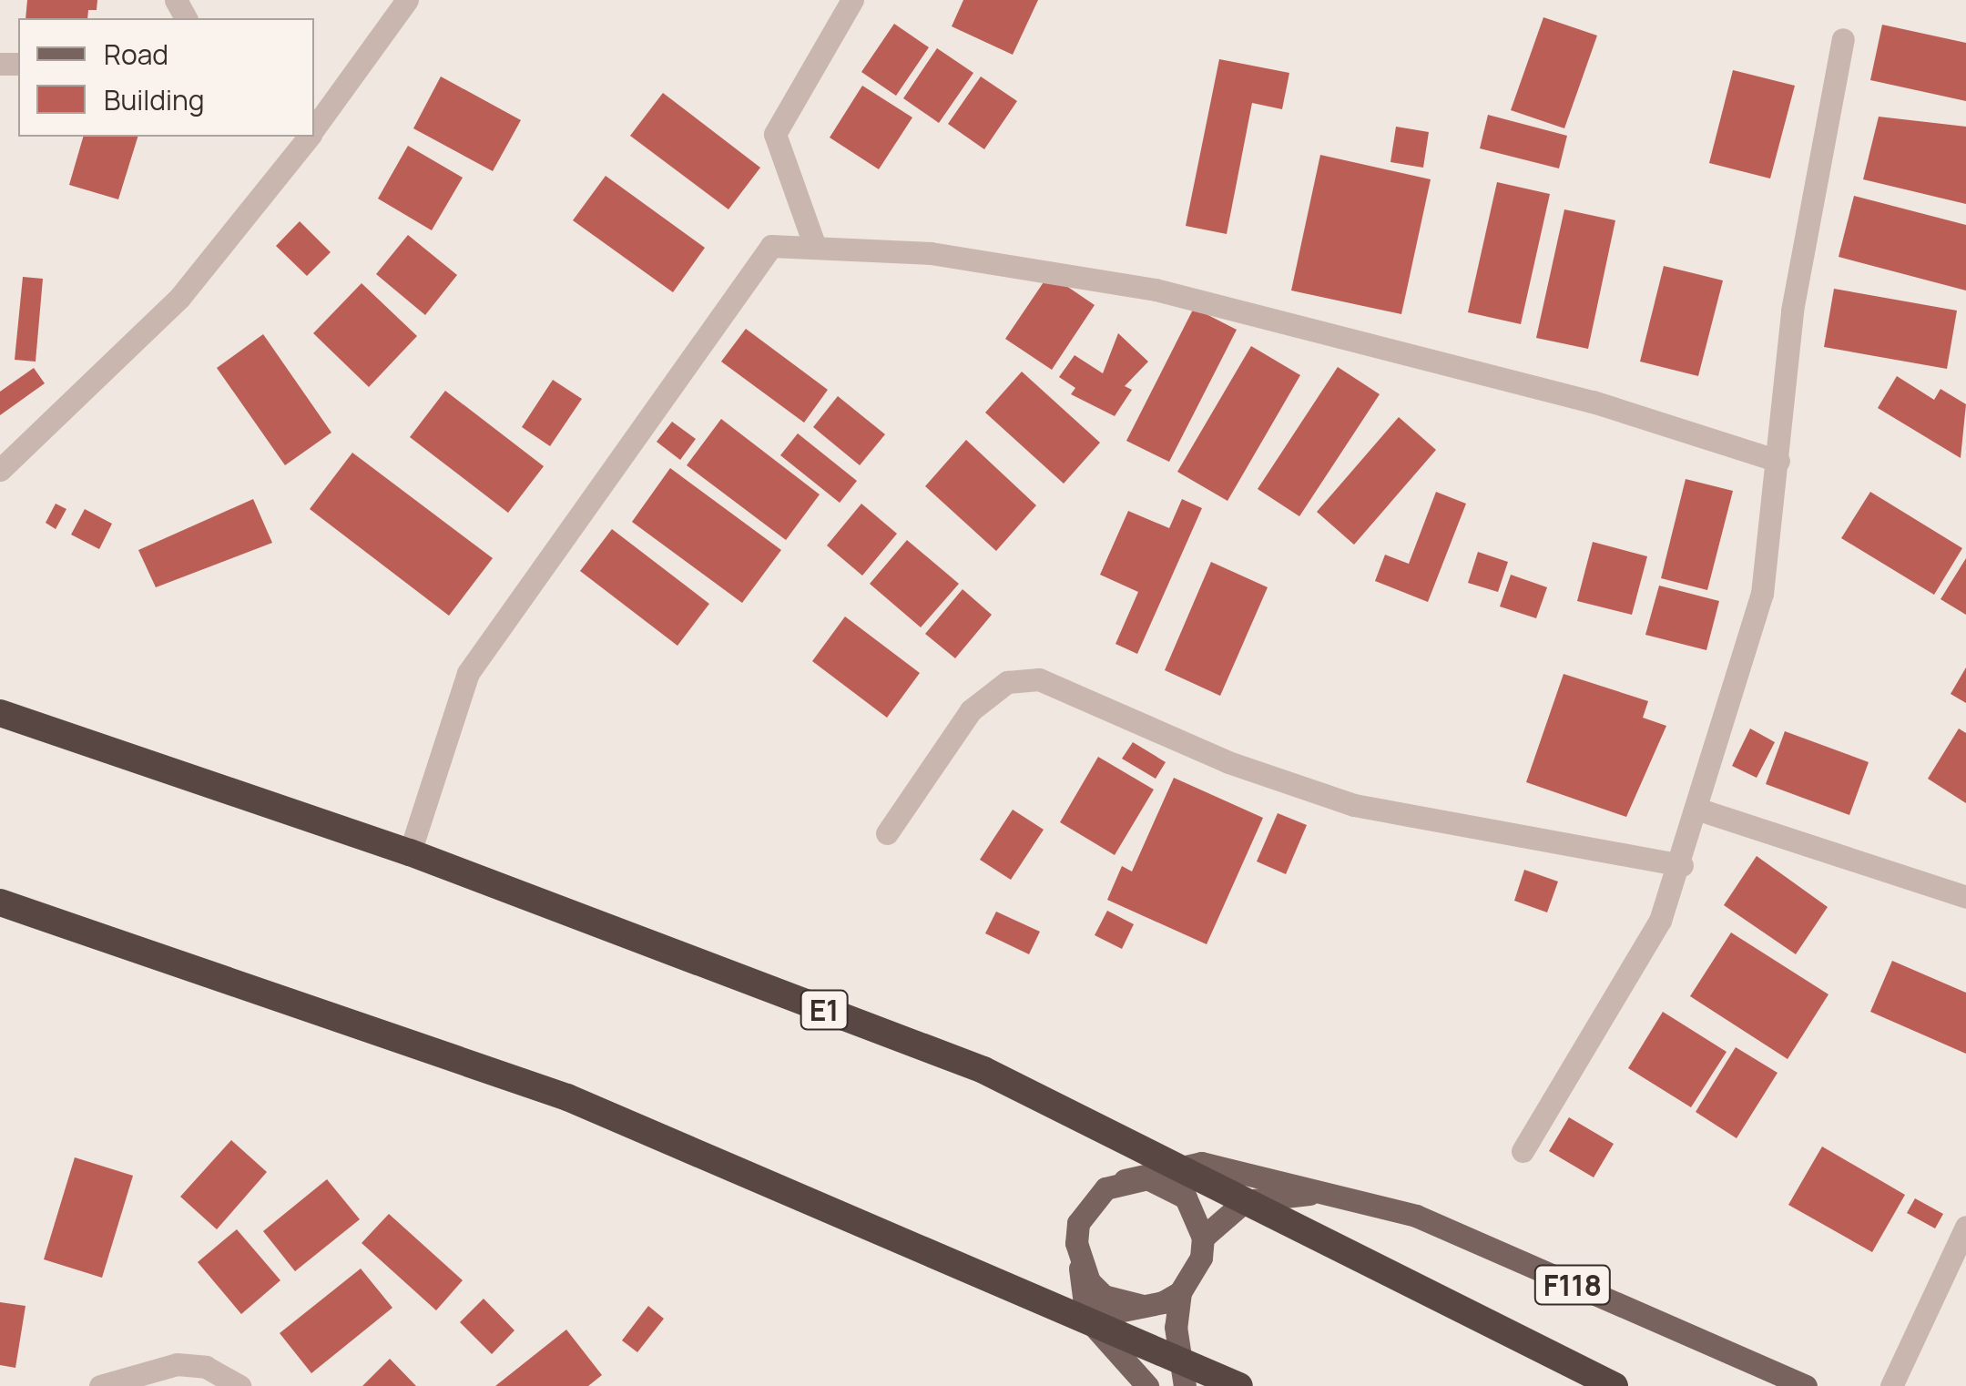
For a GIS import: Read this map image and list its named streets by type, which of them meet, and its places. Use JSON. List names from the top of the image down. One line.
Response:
{"streets":{"highway":["E1"],"main road":["F118"]},"legend":["Road","Building"]}
